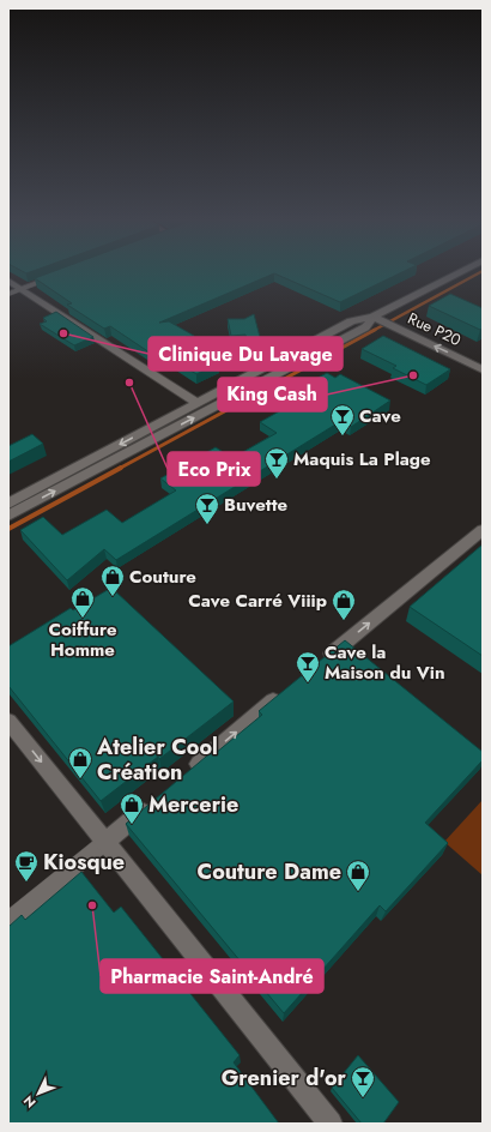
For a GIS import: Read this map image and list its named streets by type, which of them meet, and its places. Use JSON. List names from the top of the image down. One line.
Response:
{"streets":{"main road":["Rue P20"]},"one_way":["Rue P20"],"places":{"other":["Clinique Du Lavage","King Cash","Eco Prix","Pharmacie Saint-André"],"bar":["Cave","Maquis La Plage","Buvette","Cave la Maison du Vin","Grenier d'or"],"shop":["Couture","Coiffure Homme","Cave Carré Viiip","Atelier Cool Création","Mercerie","Couture Dame"],"cafe":["Kiosque"]},"north":"bottom left"}
